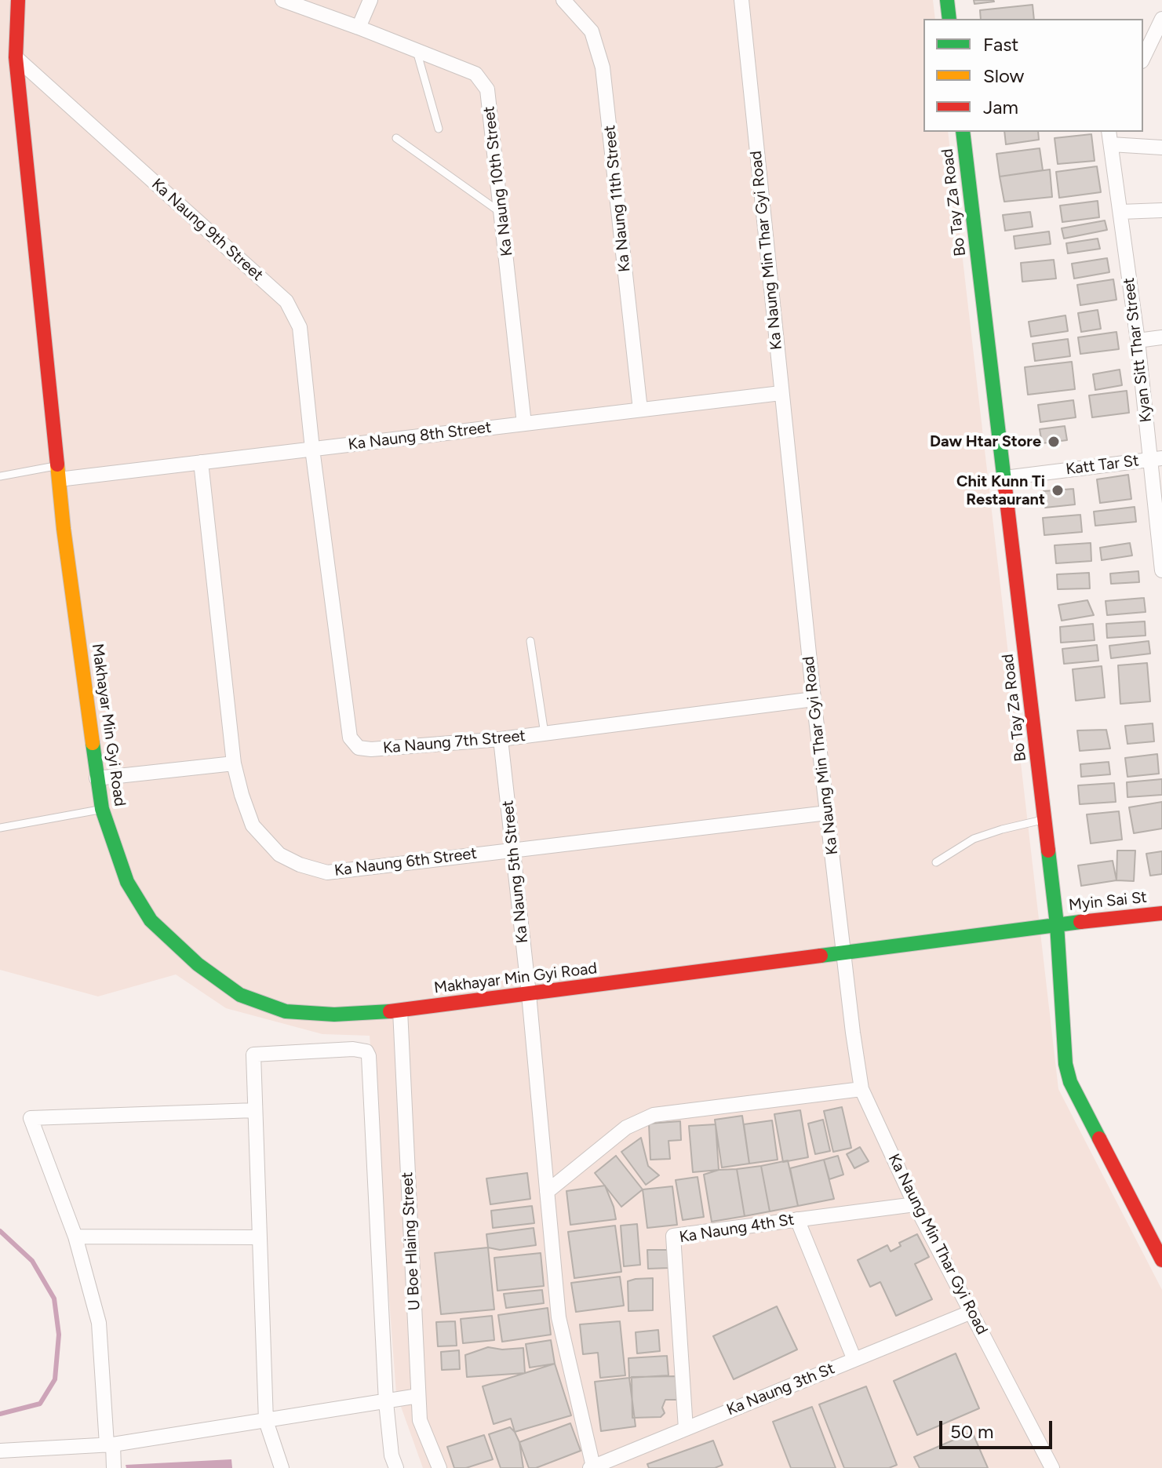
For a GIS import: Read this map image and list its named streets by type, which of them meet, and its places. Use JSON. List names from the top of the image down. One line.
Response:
{"streets":{"street":["Ka Naung 10th Street","Ka Naung 11th Street","Bo Tay Za Road","Ka Naung 9th Street","Ka Naung Min Thar Gyi Road","Kyan Sitt Thar Street","Ka Naung 8th Street","Katt Tar St","Makhayar Min Gyi Road","Ka Naung 7th Street","Ka Naung 6th Street","Ka Naung 5th Street","Myin Sai St","Ka Naung 4th St","U Boe Hlaing Street","Ka Naung 3th St"]},"crossings":[["Ka Naung 10th Street","Ka Naung 8th Street"],["Ka Naung 11th Street","Ka Naung 8th Street"],["Bo Tay Za Road","Katt Tar St"],["Bo Tay Za Road","Makhayar Min Gyi Road"],["Bo Tay Za Road","Myin Sai St"],["Ka Naung 9th Street","Ka Naung 8th Street"],["Ka Naung 9th Street","Makhayar Min Gyi Road"],["Ka Naung 9th Street","Ka Naung 7th Street"],["Ka Naung Min Thar Gyi Road","Ka Naung 8th Street"],["Ka Naung Min Thar Gyi Road","Makhayar Min Gyi Road"],["Ka Naung Min Thar Gyi Road","Ka Naung 7th Street"],["Ka Naung Min Thar Gyi Road","Ka Naung 6th Street"],["Ka Naung Min Thar Gyi Road","Ka Naung 4th St"],["Ka Naung Min Thar Gyi Road","Ka Naung 3th St"],["Kyan Sitt Thar Street","Katt Tar St"],["Ka Naung 8th Street","Makhayar Min Gyi Road"],["Ka Naung 8th Street","Ka Naung 7th Street"],["Ka Naung 8th Street","Ka Naung 6th Street"],["Makhayar Min Gyi Road","Ka Naung 5th Street"],["Makhayar Min Gyi Road","Myin Sai St"],["Makhayar Min Gyi Road","U Boe Hlaing Street"],["Ka Naung 7th Street","Ka Naung 5th Street"],["Ka Naung 6th Street","Ka Naung 5th Street"],["Ka Naung 5th Street","Ka Naung 3th St"],["Ka Naung 4th St","Ka Naung 3th St"]],"places":["Daw Htar Store","Chit Kunn Ti Restaurant"],"legend":["Fast","Slow","Jam"],"scale_bar":"50 m"}
